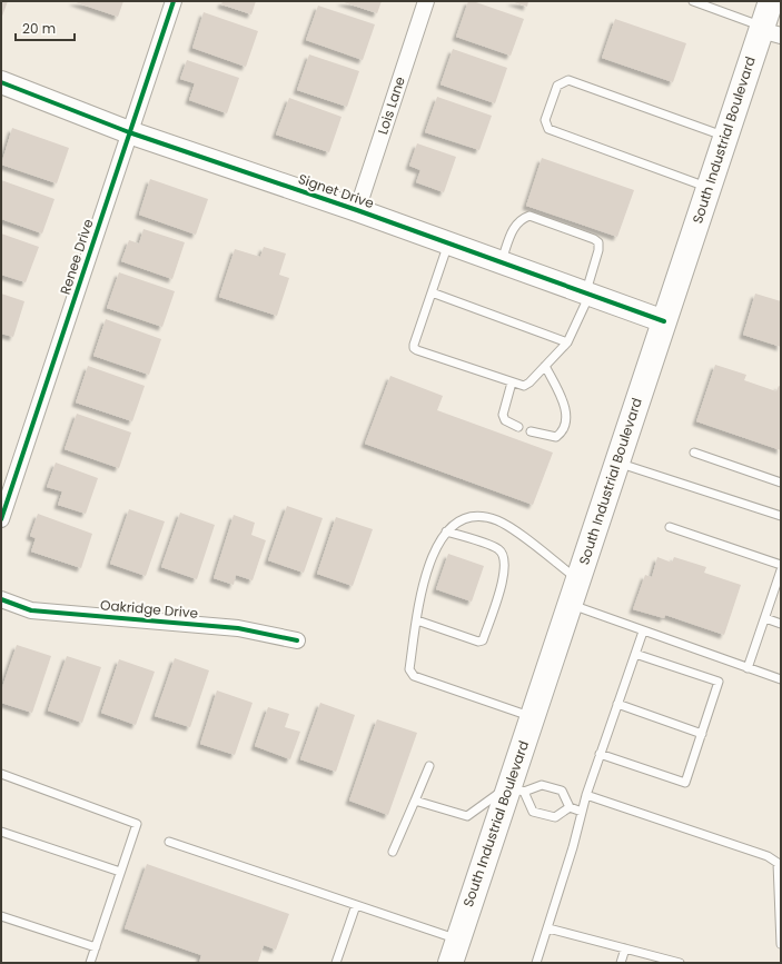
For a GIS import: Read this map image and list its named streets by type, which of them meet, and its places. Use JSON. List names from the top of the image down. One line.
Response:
{"streets":{"main road":["South Industrial Boulevard"],"street":["Lois Lane","Signet Drive","Renee Drive","Oakridge Drive"]},"crossings":[["Lois Lane","Signet Drive"],["South Industrial Boulevard","Signet Drive"],["Signet Drive","Renee Drive"]],"scale_bar":"20 m"}
